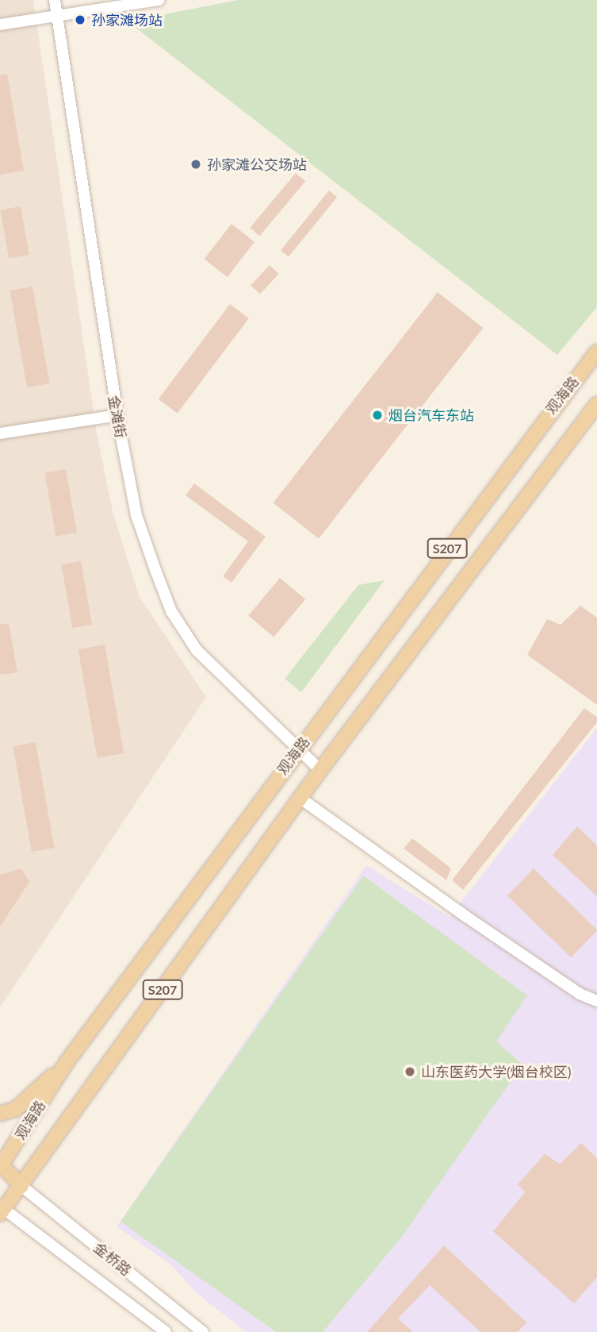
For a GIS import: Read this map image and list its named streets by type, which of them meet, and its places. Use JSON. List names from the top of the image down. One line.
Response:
{"streets":{"main road":["观海路","S207"],"street":["金滩街","金桥路"]},"crossings":[["观海路","金滩街"],["金滩街","S207"],["S207","金桥路"]],"places":["孙家滩场站","孙家滩公交场站","烟台汽车东站","山东医药大学(烟台校区)"]}
